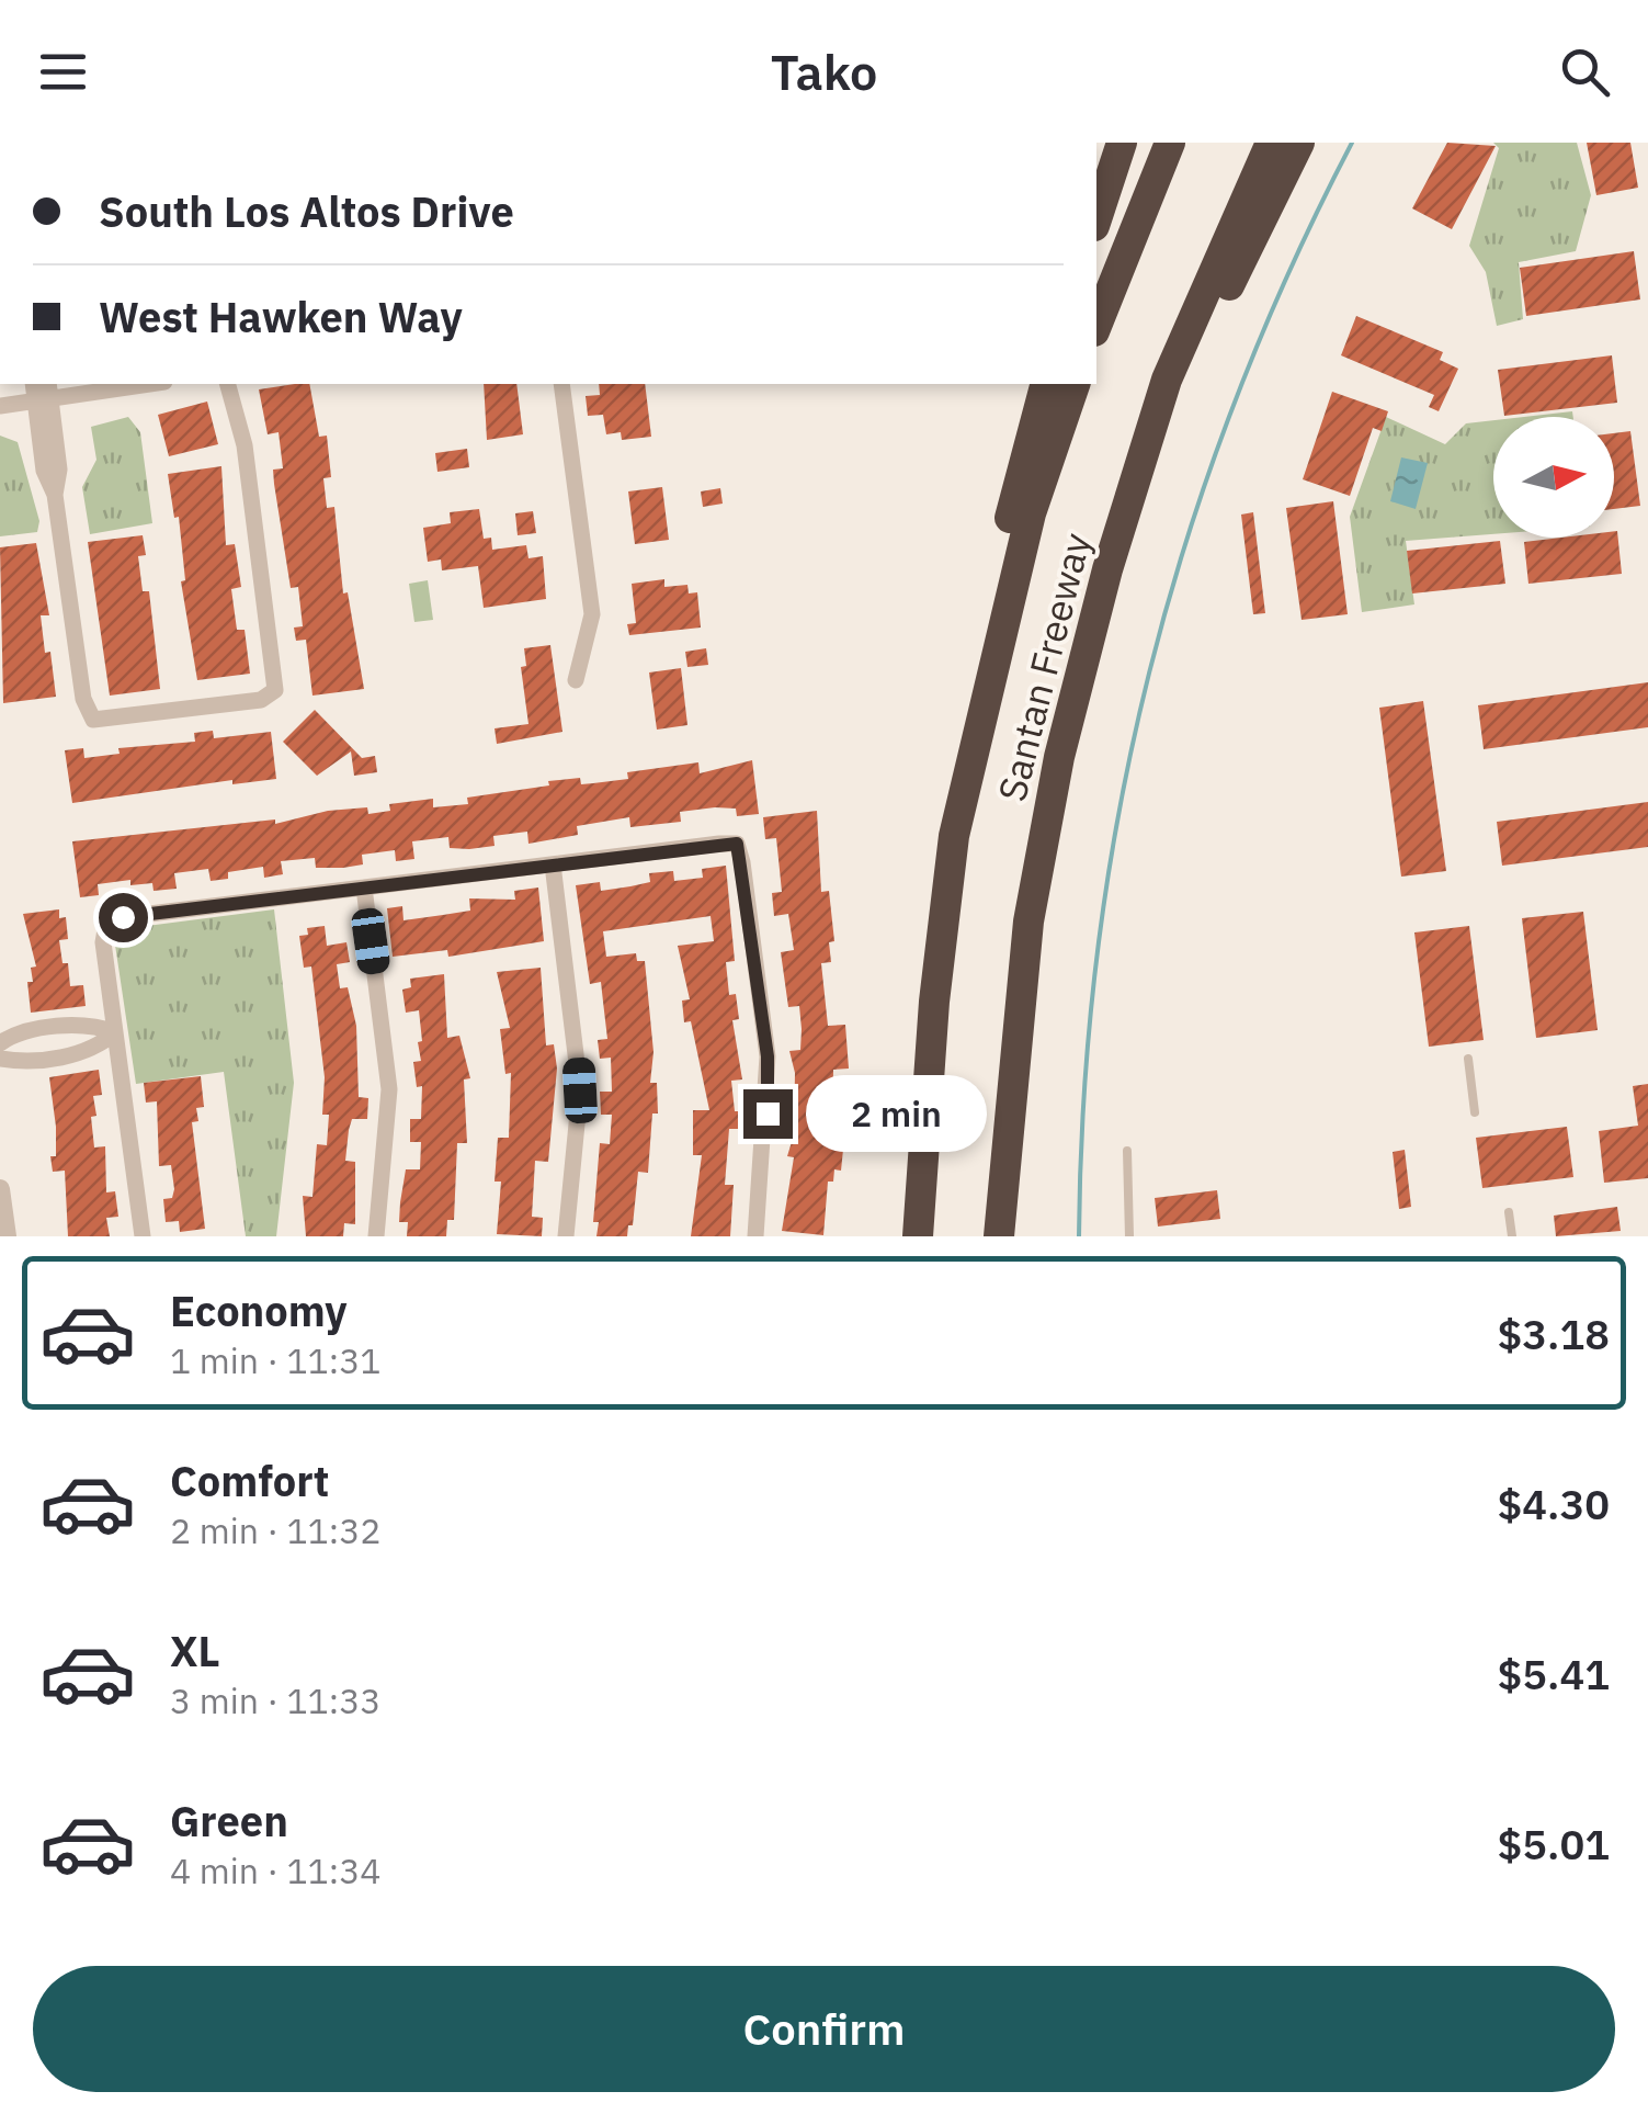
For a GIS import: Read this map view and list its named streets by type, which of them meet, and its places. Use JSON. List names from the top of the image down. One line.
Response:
{"streets":{"highway":["Santan Freeway"]},"north":"right","page":{"header":"Tako","banner":["South Los Altos Drive","West Hawken Way"],"bubble":"2 min","list":[{"name":"Economy","note":"1 min · 11:31","value":"$3.18"},{"name":"Comfort","note":"2 min · 11:32","value":"$4.30"},{"name":"XL","note":"3 min · 11:33","value":"$5.41"},{"name":"Green","note":"4 min · 11:34","value":"$5.01"}],"buttons":"Confirm"}}
